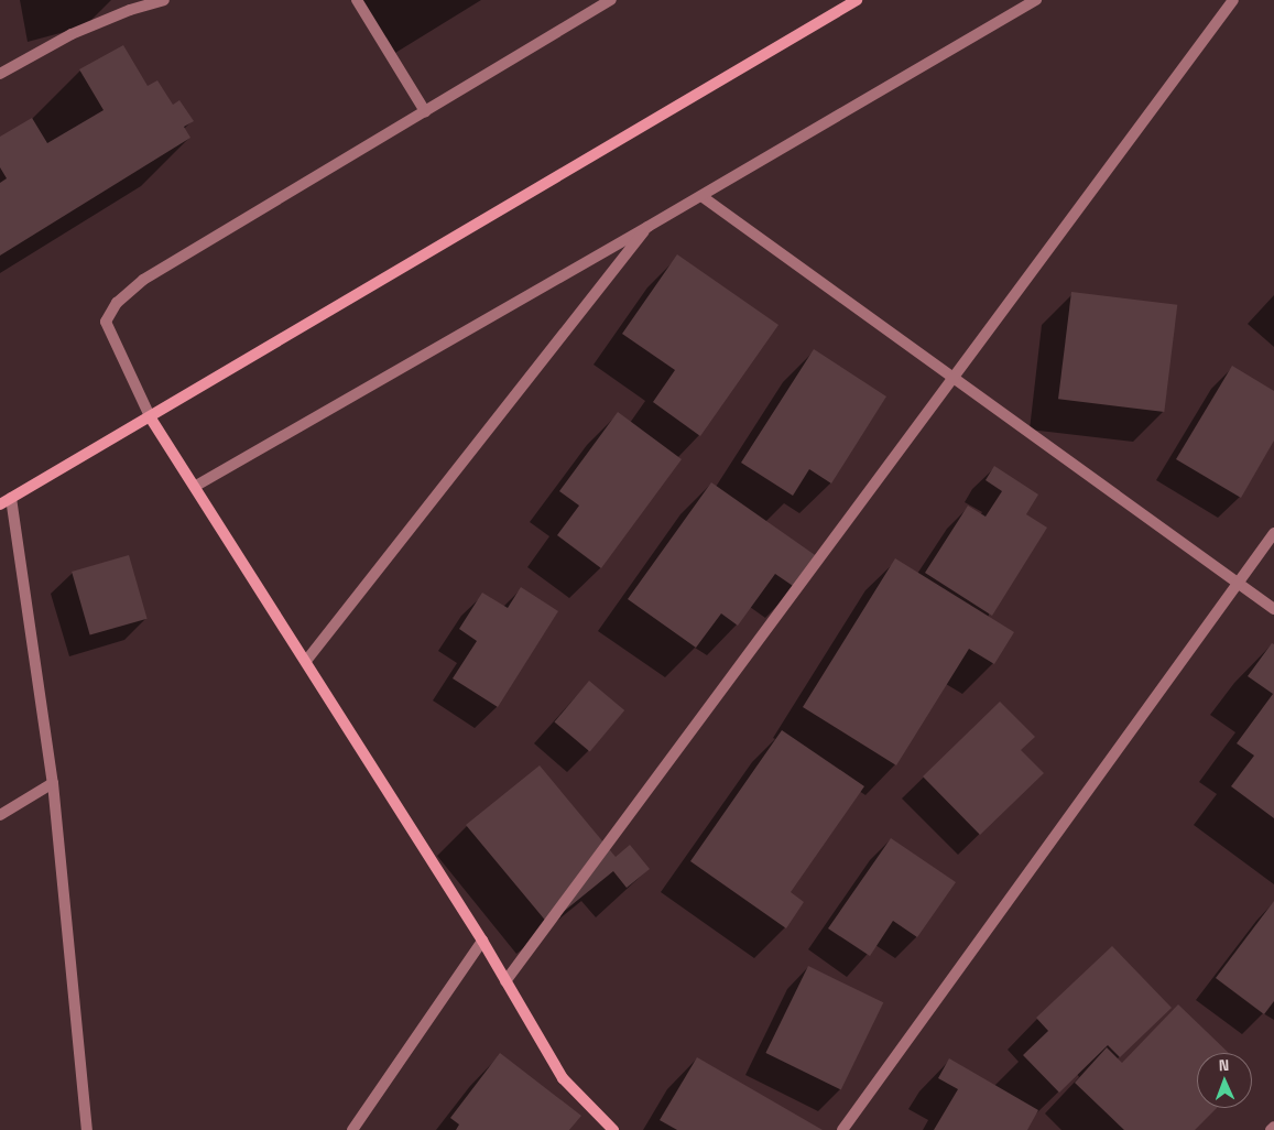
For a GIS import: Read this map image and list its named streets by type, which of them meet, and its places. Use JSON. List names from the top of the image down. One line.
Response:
{"north":"top"}
